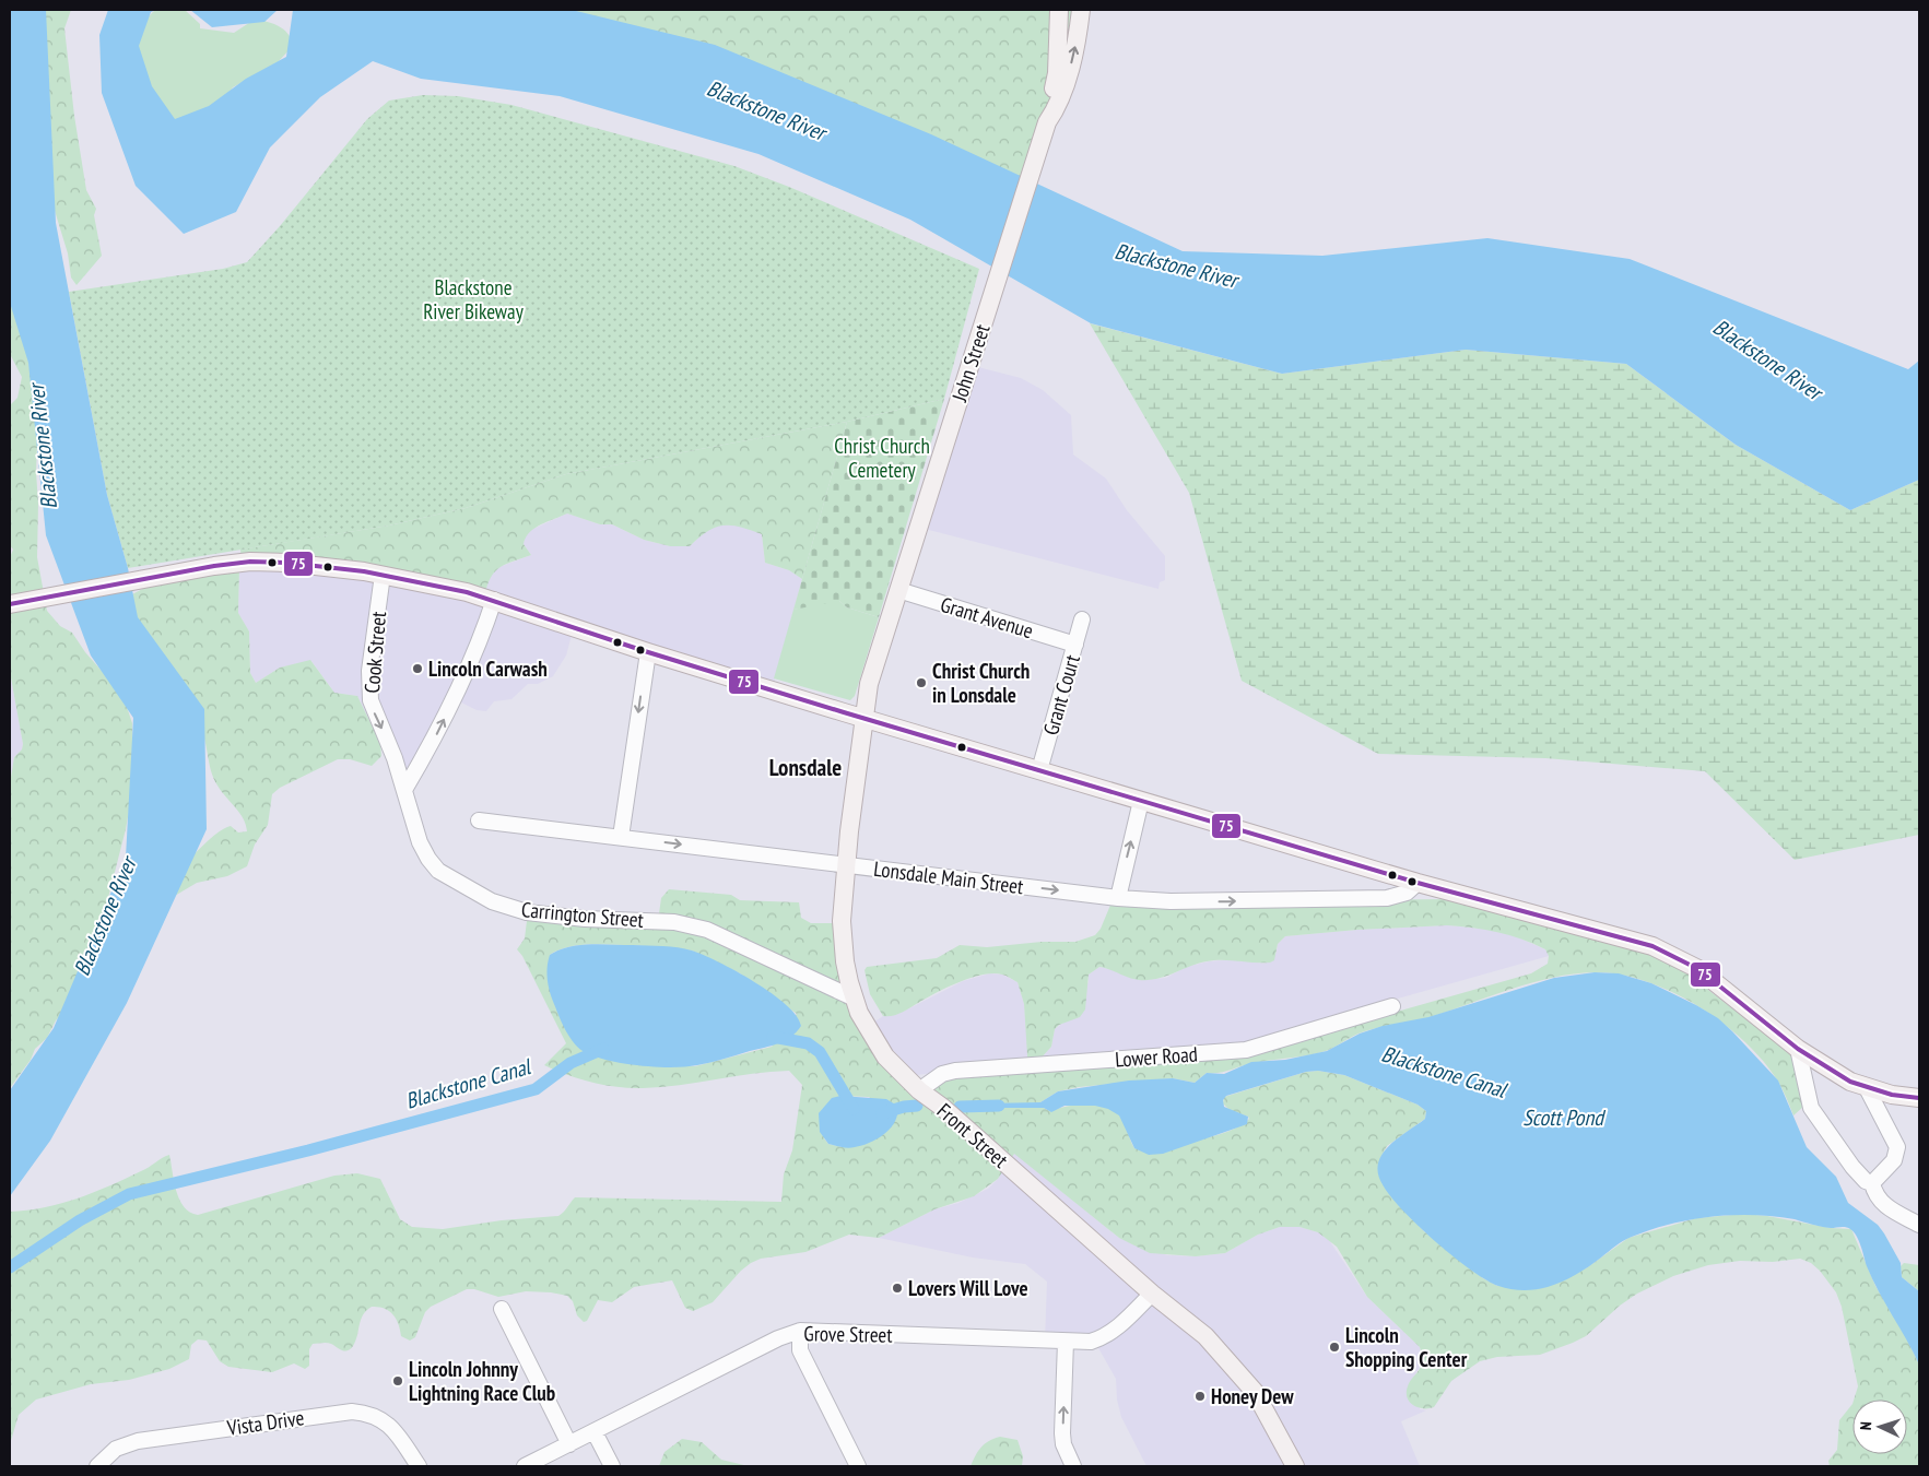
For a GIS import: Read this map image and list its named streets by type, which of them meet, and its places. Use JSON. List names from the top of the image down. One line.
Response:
{"streets":{"main road":["John Street","Front Street"],"street":["Grant Avenue","Cook Street","Grant Court","Lonsdale Main Street","Carrington Street","Lower Road","Grove Street","Vista Drive"]},"crossings":[["John Street","Grant Avenue"],["John Street","Front Street"],["Grant Avenue","Grant Court"],["Cook Street","Carrington Street"],["Lonsdale Main Street","Front Street"],["Carrington Street","Front Street"],["Lower Road","Front Street"],["Front Street","Grove Street"]],"one_way":["Cook Street","Lonsdale Main Street"],"districts":["Lonsdale"],"water":["Blackstone River","Blackstone Canal","Scott Pond"],"parks":["Blackstone River Bikeway","Christ Church Cemetery"],"places":["Lincoln Carwash","Christ Church in Lonsdale","Lovers Will Love","Lincoln Shopping Center","Lincoln Johnny Lightning Race Club","Honey Dew"],"lines":["transit line 75"],"north":"left"}
